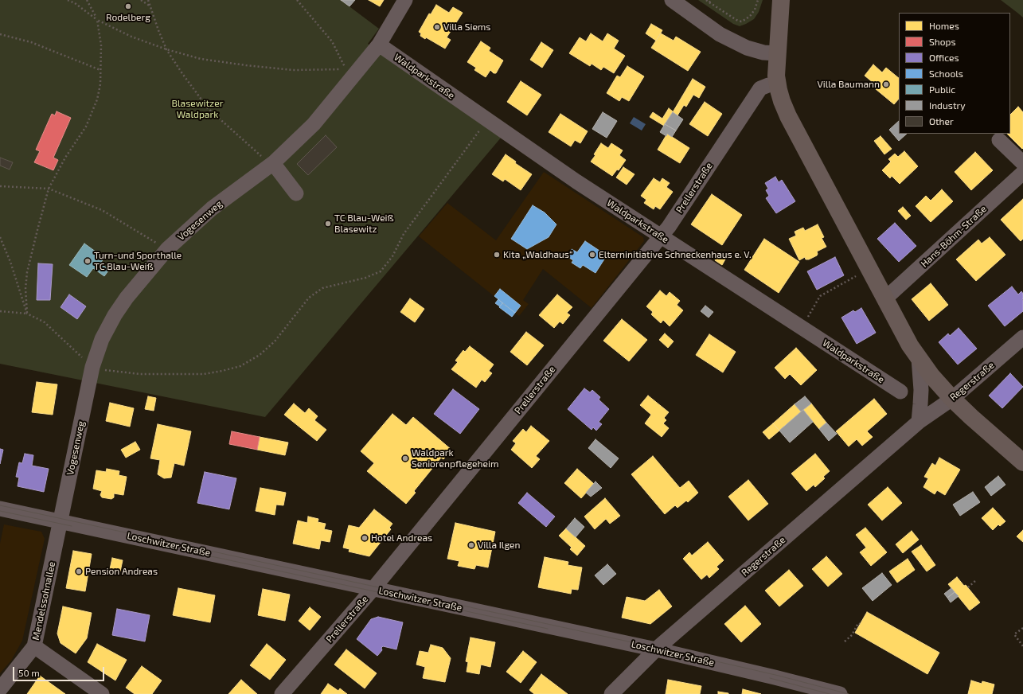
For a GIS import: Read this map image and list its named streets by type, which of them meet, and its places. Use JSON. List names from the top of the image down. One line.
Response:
{"streets":{"street":["Waldparkstraße","Prellerstraße","Vogesenweg","Hans-Böhm-Straße","Regerstraße","Loschwitzer Straße","Mendelssohnallee"]},"crossings":[["Waldparkstraße","Prellerstraße"],["Waldparkstraße","Vogesenweg"],["Prellerstraße","Loschwitzer Straße"],["Vogesenweg","Loschwitzer Straße"],["Vogesenweg","Mendelssohnallee"],["Regerstraße","Loschwitzer Straße"],["Loschwitzer Straße","Mendelssohnallee"]],"parks":["Blasewitzer Waldpark"],"places":["Rodelberg","Villa Siems","Villa Baumann","TC Blau-Weiß Blasewitz","Kita „Waldhaus“","Elterninitiative Schneckenhaus e. V.","Turn-und Sporthalle TC Blau-Weiß","Waldpark Seniorenpflegeheim","Hotel Andreas","Villa Ilgen","Pension Andreas"],"legend":["Homes","Shops","Offices","Schools","Public","Industry","Other"],"scale_bar":"50 m"}
